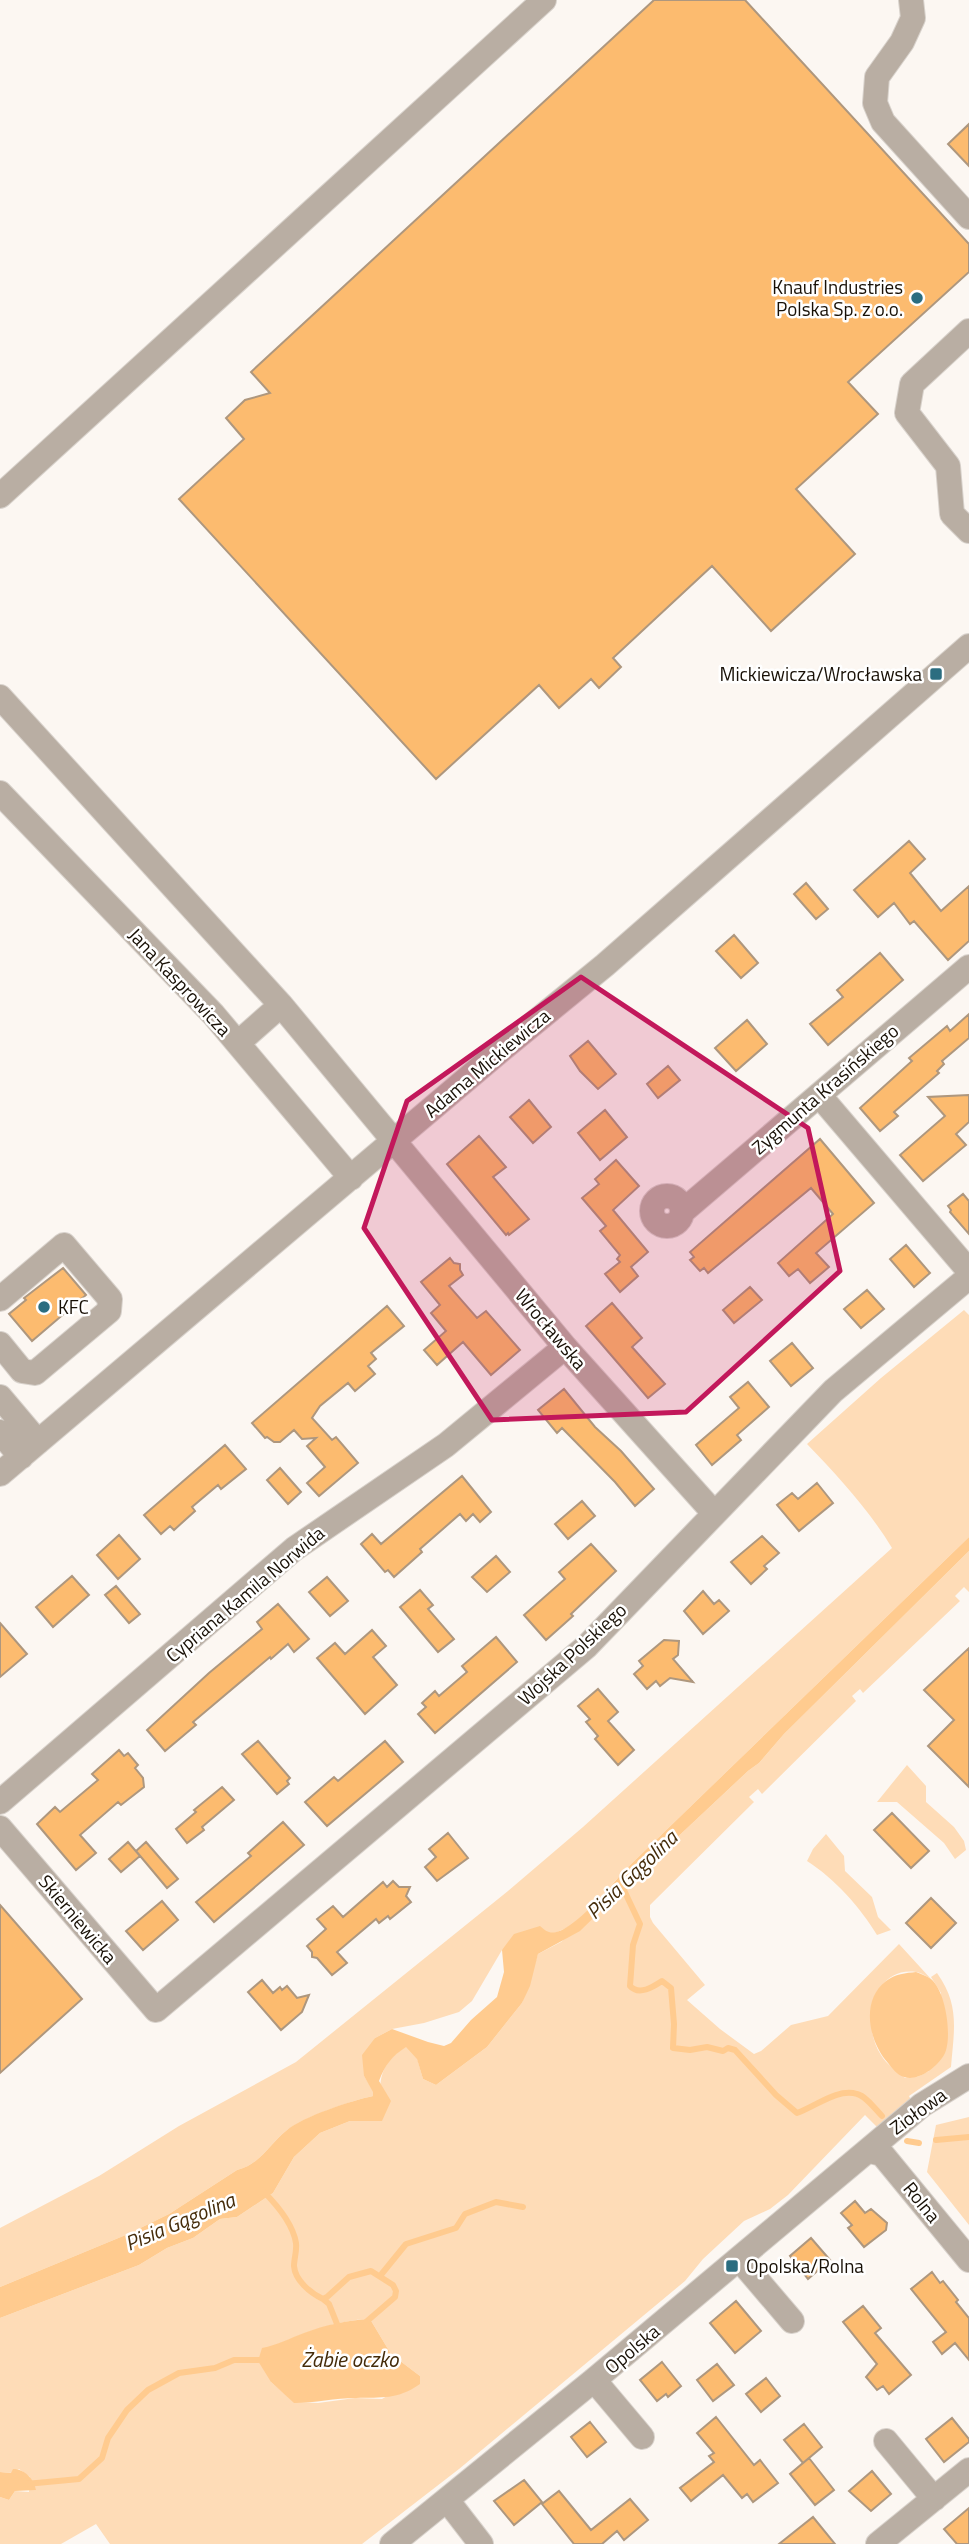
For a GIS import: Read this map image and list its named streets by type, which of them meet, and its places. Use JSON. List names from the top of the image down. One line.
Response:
{"streets":{"street":["Jana Kasprowicza","Adama Mickiewicza","Zygmunta Krasińskiego","Wrocławska","Cypriana Kamila Norwida","Wojska Polskiego","Skierniewicka","Ziołowa","Rolna","Opolska"]},"crossings":[["Jana Kasprowicza","Adama Mickiewicza"],["Adama Mickiewicza","Wrocławska"],["Wrocławska","Cypriana Kamila Norwida"],["Wrocławska","Wojska Polskiego"],["Wojska Polskiego","Skierniewicka"],["Ziołowa","Rolna"],["Ziołowa","Opolska"],["Rolna","Opolska"]],"water":["Pisia Gągolina","Żabie oczko"],"places":{"other":["Knauf Industries Polska Sp. z o.o.","KFC"],"transit":["Mickiewicza/Wrocławska","Opolska/Rolna"]}}
